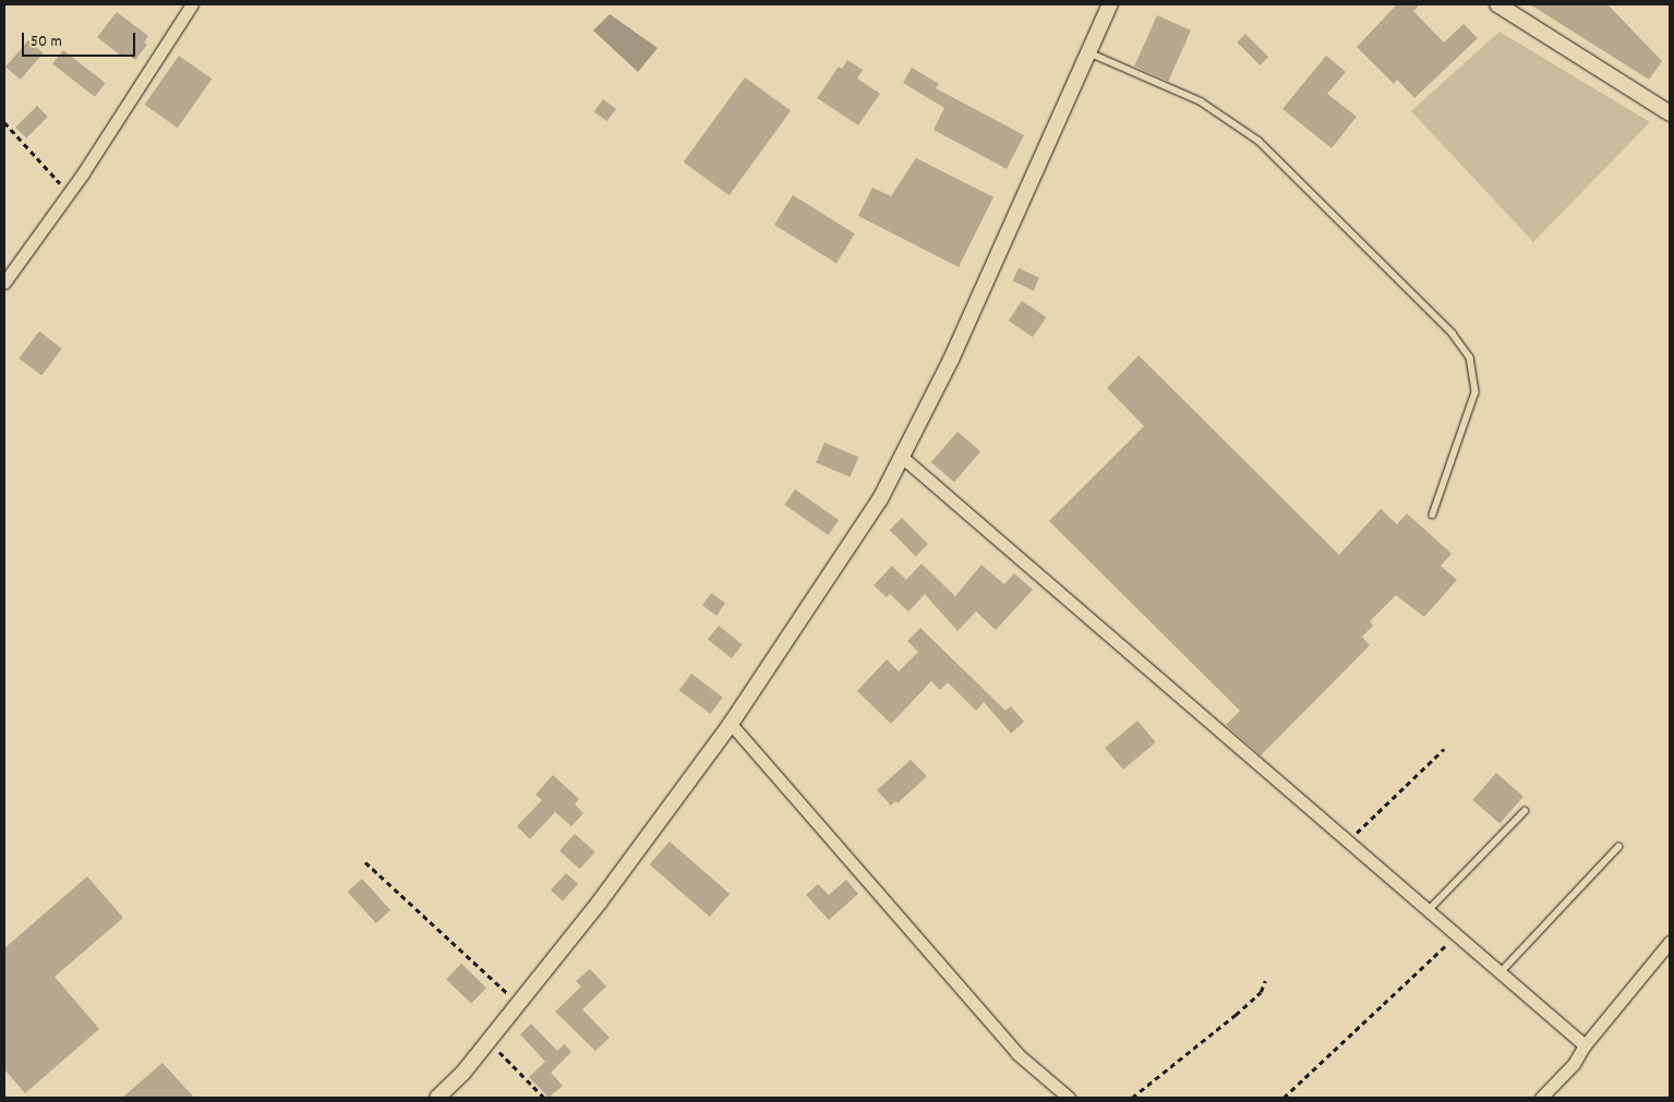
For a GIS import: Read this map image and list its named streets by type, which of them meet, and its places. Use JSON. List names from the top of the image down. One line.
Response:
{"scale_bar":"50 m"}
